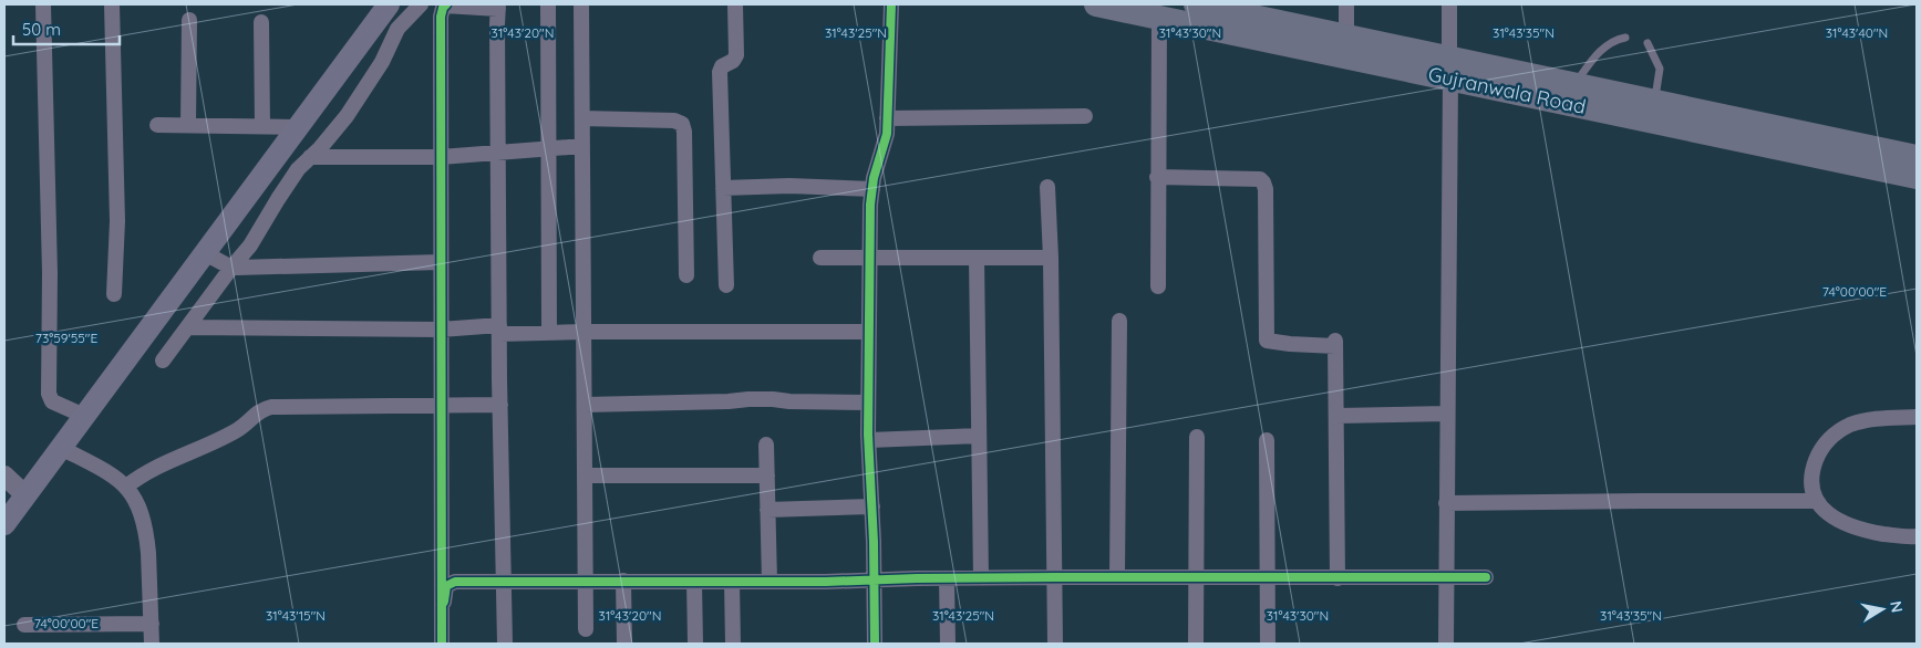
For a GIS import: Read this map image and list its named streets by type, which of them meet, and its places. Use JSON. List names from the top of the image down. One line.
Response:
{"streets":{"highway":["Gujranwala Road"]},"scale_bar":"50 m","north":"right","coordinates":["31°43'20\"N","31°43'25\"N","31°43'30\"N","31°43'35\"N","31°43'40\"N","74°00'00\"E","73°59'55\"E","31°43'15\"N"]}
